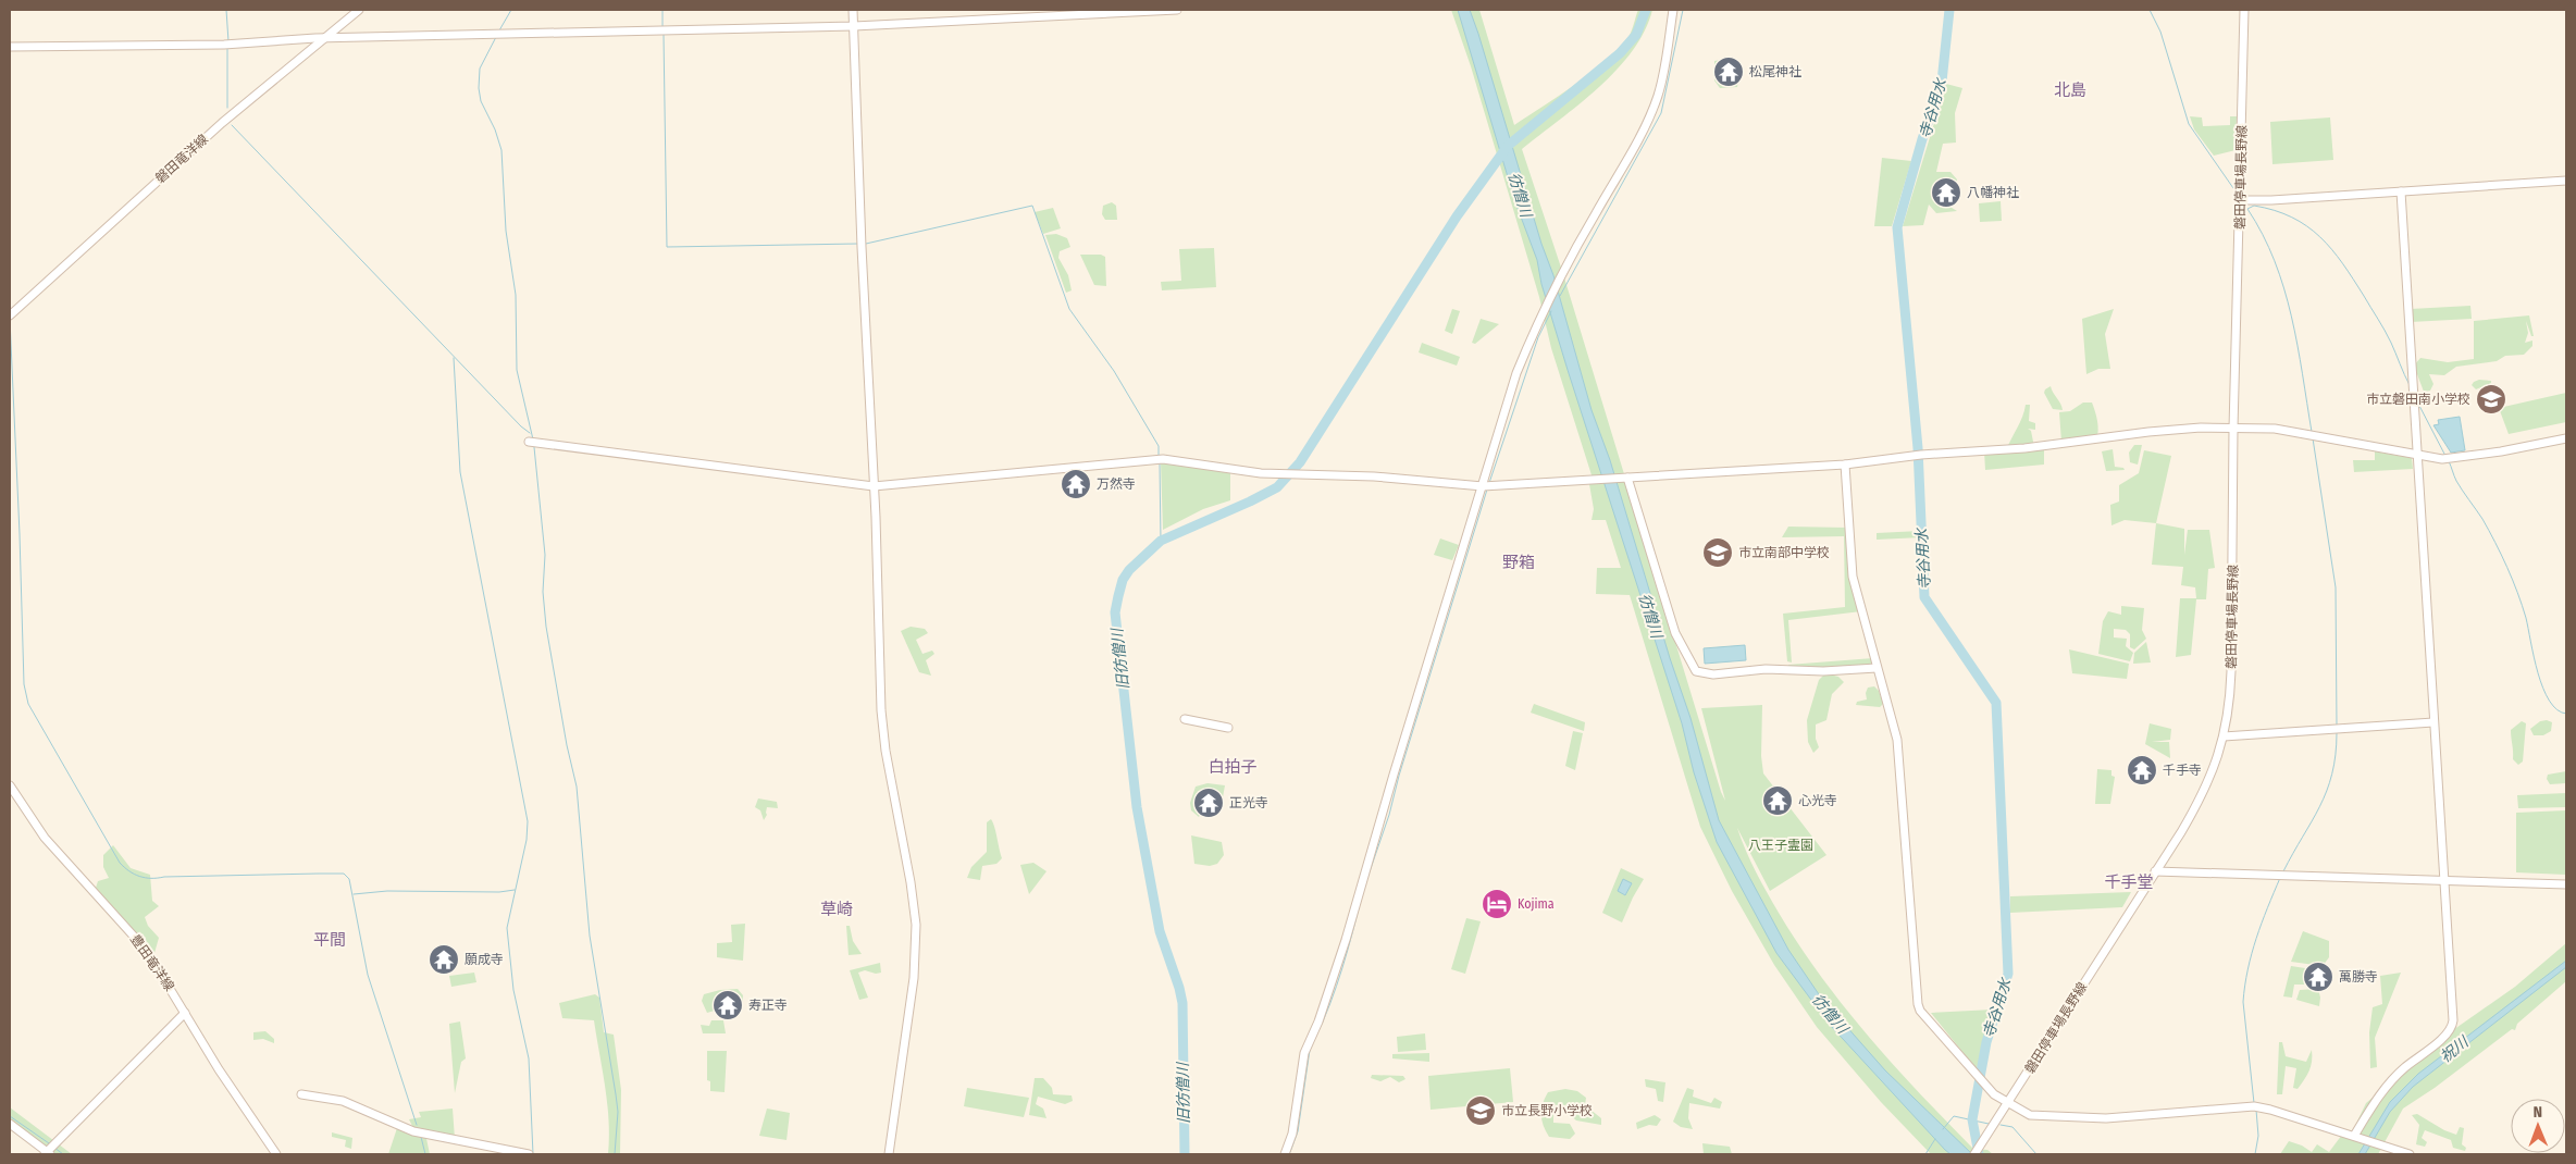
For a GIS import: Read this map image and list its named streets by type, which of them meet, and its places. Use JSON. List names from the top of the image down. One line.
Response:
{"streets":{"street":["磐田竜洋線","磐田停車場長野線","豊田竜洋線"]},"districts":["北島","野箱","白拍子","千手堂","草崎","平間"],"water":["寺谷用水","彷僧川","旧彷僧川","祝川"],"parks":["八王子霊園"],"places":{"temple":["松尾神社","八幡神社","万然寺","千手寺","心光寺","正光寺","願成寺","萬勝寺","寿正寺"],"school or university":["市立磐田南小学校","市立南部中学校","市立長野小学校"],"hotel":["Kojima"]},"north":"top"}
